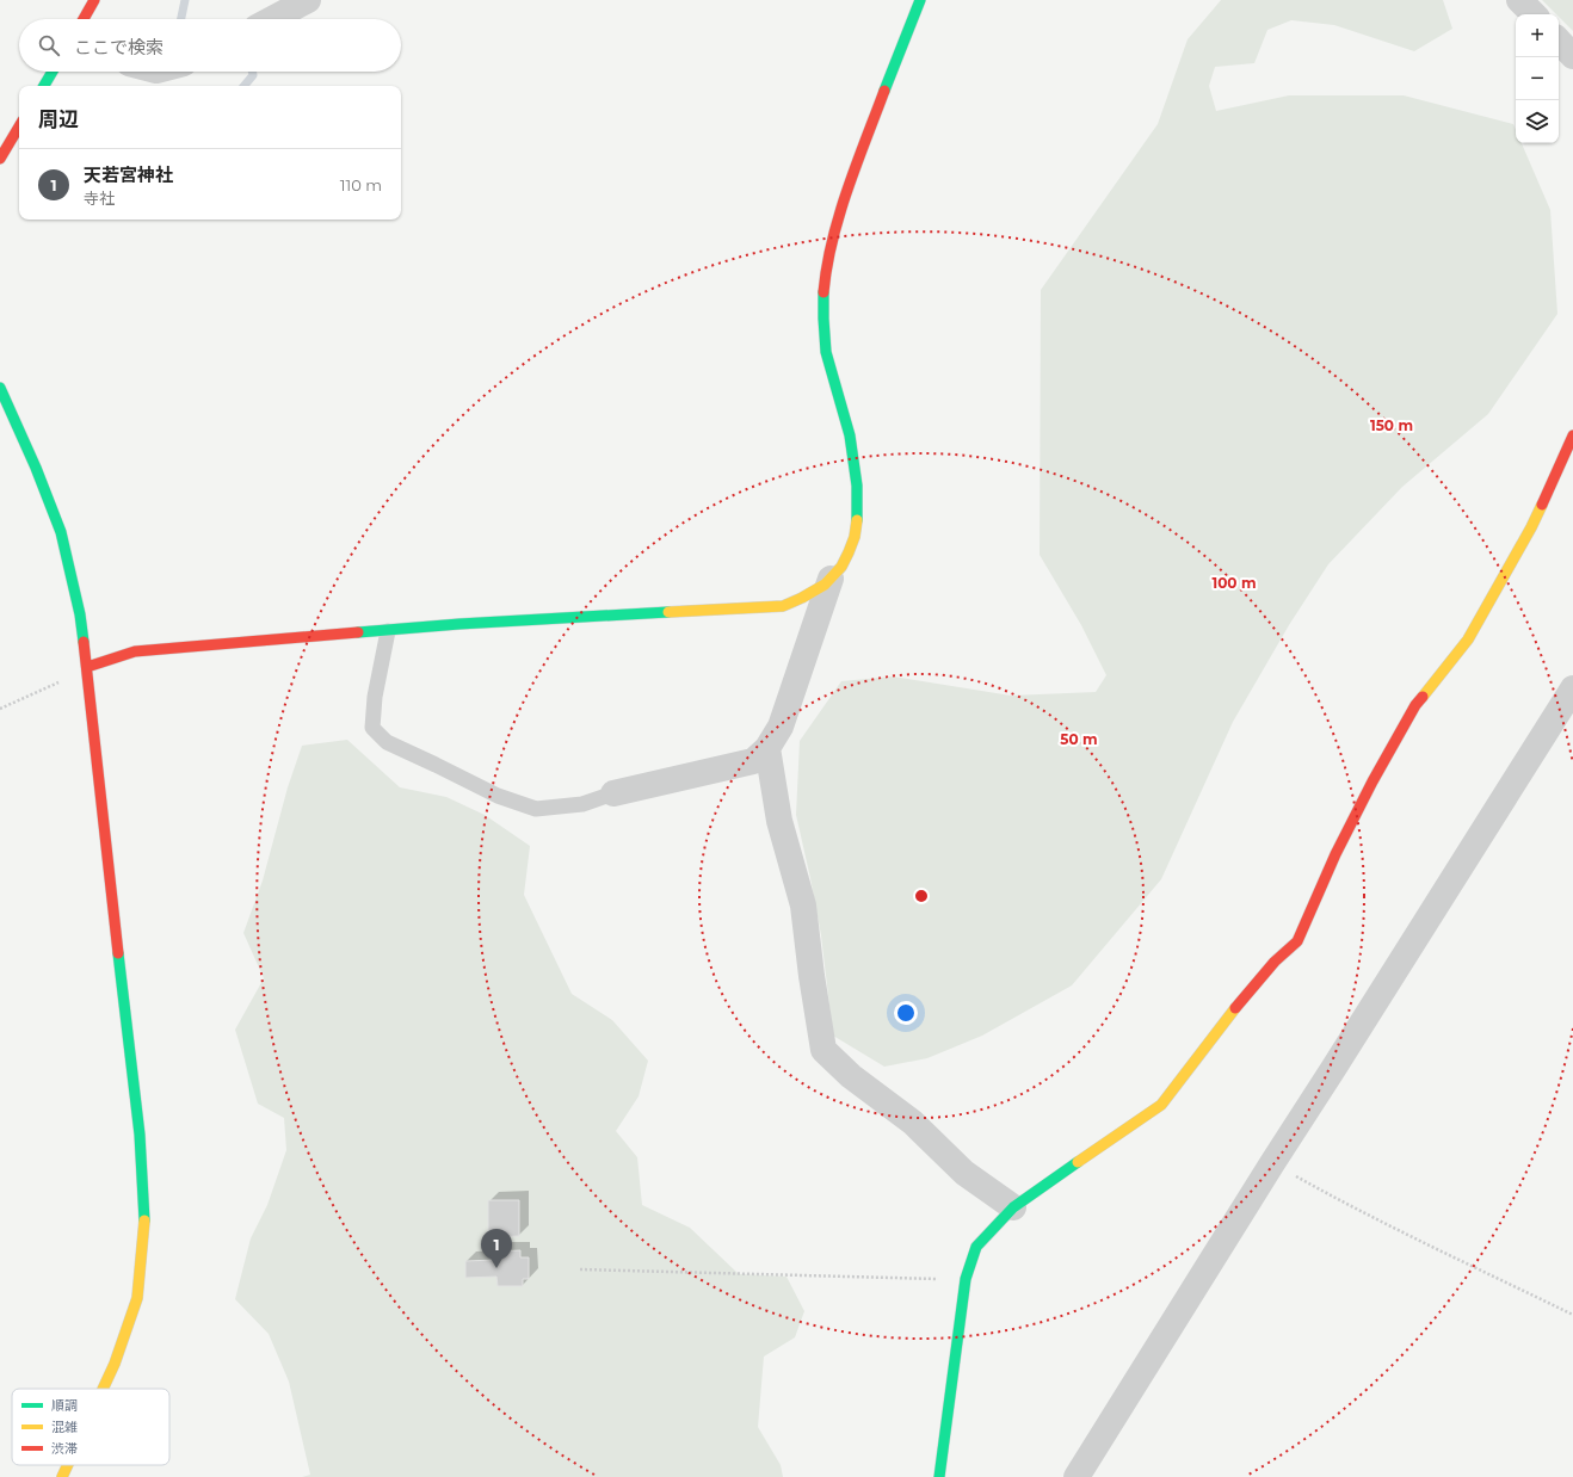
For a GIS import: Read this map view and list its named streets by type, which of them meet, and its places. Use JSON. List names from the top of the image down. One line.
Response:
{"legend":["順調","混雑","渋滞"],"page":{"map_buttons":["+","−"],"search":"ここで検索","heading":"周辺","list":[{"mark":"1","name":"天若宮神社","note":"寺社","value":"110 m"}],"pins":"1"},"rings":["150 m","100 m","50 m"]}
